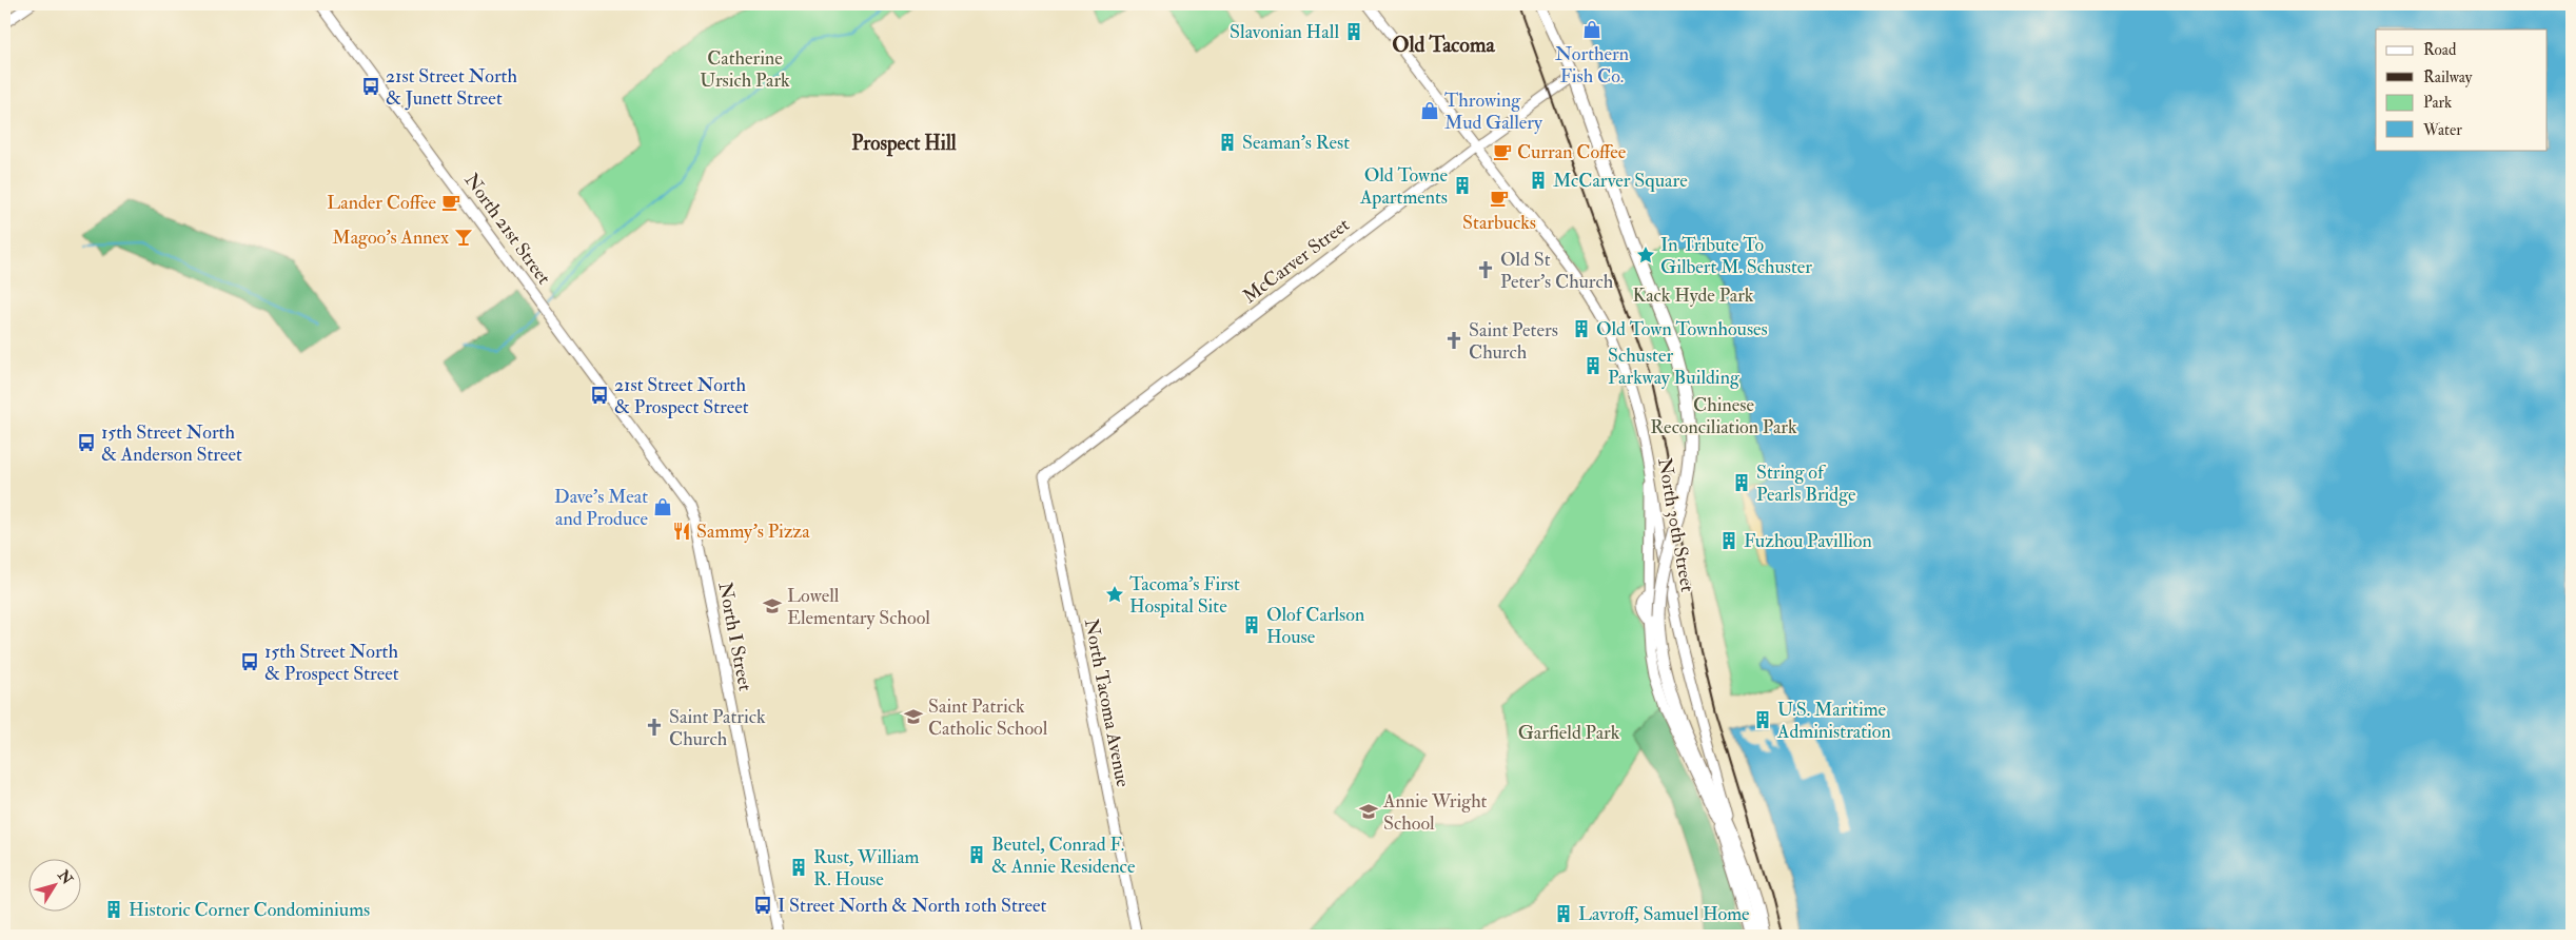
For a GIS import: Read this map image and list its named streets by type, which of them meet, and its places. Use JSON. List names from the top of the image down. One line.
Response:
{"streets":{"main road":["North 21st Street","McCarver Street","North 30th Street","North I Street","North Tacoma Avenue"]},"crossings":[["North 21st Street","North I Street"],["McCarver Street","North 30th Street"],["McCarver Street","North Tacoma Avenue"]],"districts":["Old Tacoma","Prospect Hill"],"parks":["Catherine Ursich Park","Kack Hyde Park","Chinese Reconciliation Park","Garfield Park"],"places":{"shop":["Northern Fish Co.","Throwing Mud Gallery","Dave's Meat and Produce"],"building":["Slavonian Hall","Seaman's Rest","McCarver Square","Old Towne Apartments","Old Town Townhouses","Schuster Parkway Building","String of Pearls Bridge","Fuzhou Pavillion","Olof Carlson House","U.S. Maritime Administration","Beutel, Conrad F. & Annie Residence","Rust, William R. House","Historic Corner Condominiums","Lavroff, Samuel Home"],"bus stop":["21st Street North & Junett Street","21st Street North & Prospect Street","15th Street North & Anderson Street","15th Street North & Prospect Street","I Street North & North 10th Street"],"cafe":["Curran Coffee","Starbucks","Lander Coffee"],"bar":["Magoo's Annex"],"place":["In Tribute To Gilbert M. Schuster","Tacoma's First Hospital Site"],"church":["Old St Peter's Church","Saint Peters Church","Saint Patrick Church"],"restaurant":["Sammy’s Pizza"],"school or university":["Lowell Elementary School","Saint Patrick Catholic School","Annie Wright School"]},"legend":["Road","Railway","Park","Water"],"north":"top right"}
